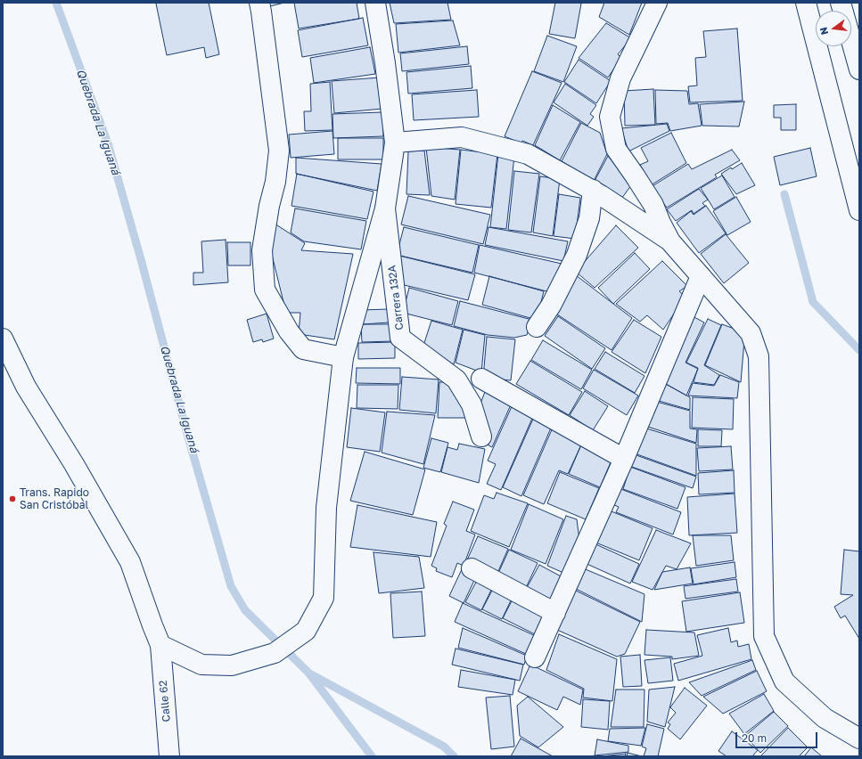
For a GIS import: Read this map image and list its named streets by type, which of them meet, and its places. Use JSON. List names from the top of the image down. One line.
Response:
{"streets":{"main road":["Carrera 132A","Calle 62"]},"water":["Quebrada La Iguaná"],"places":["Trans. Rapido San Cristóbal"],"scale_bar":"20 m","north":"left"}
